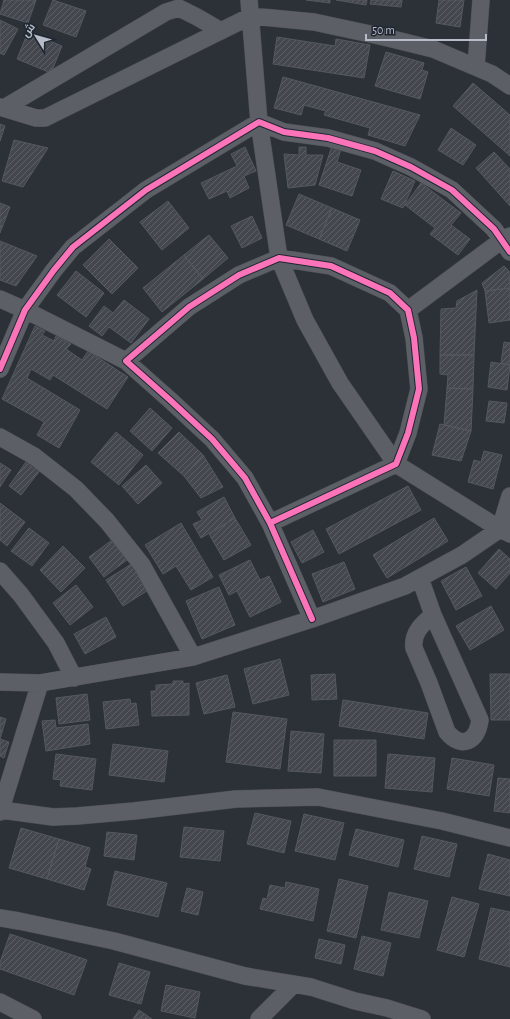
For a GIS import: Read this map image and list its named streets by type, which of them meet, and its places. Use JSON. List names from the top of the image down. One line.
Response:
{"scale_bar":"50 m","north":"top left"}
